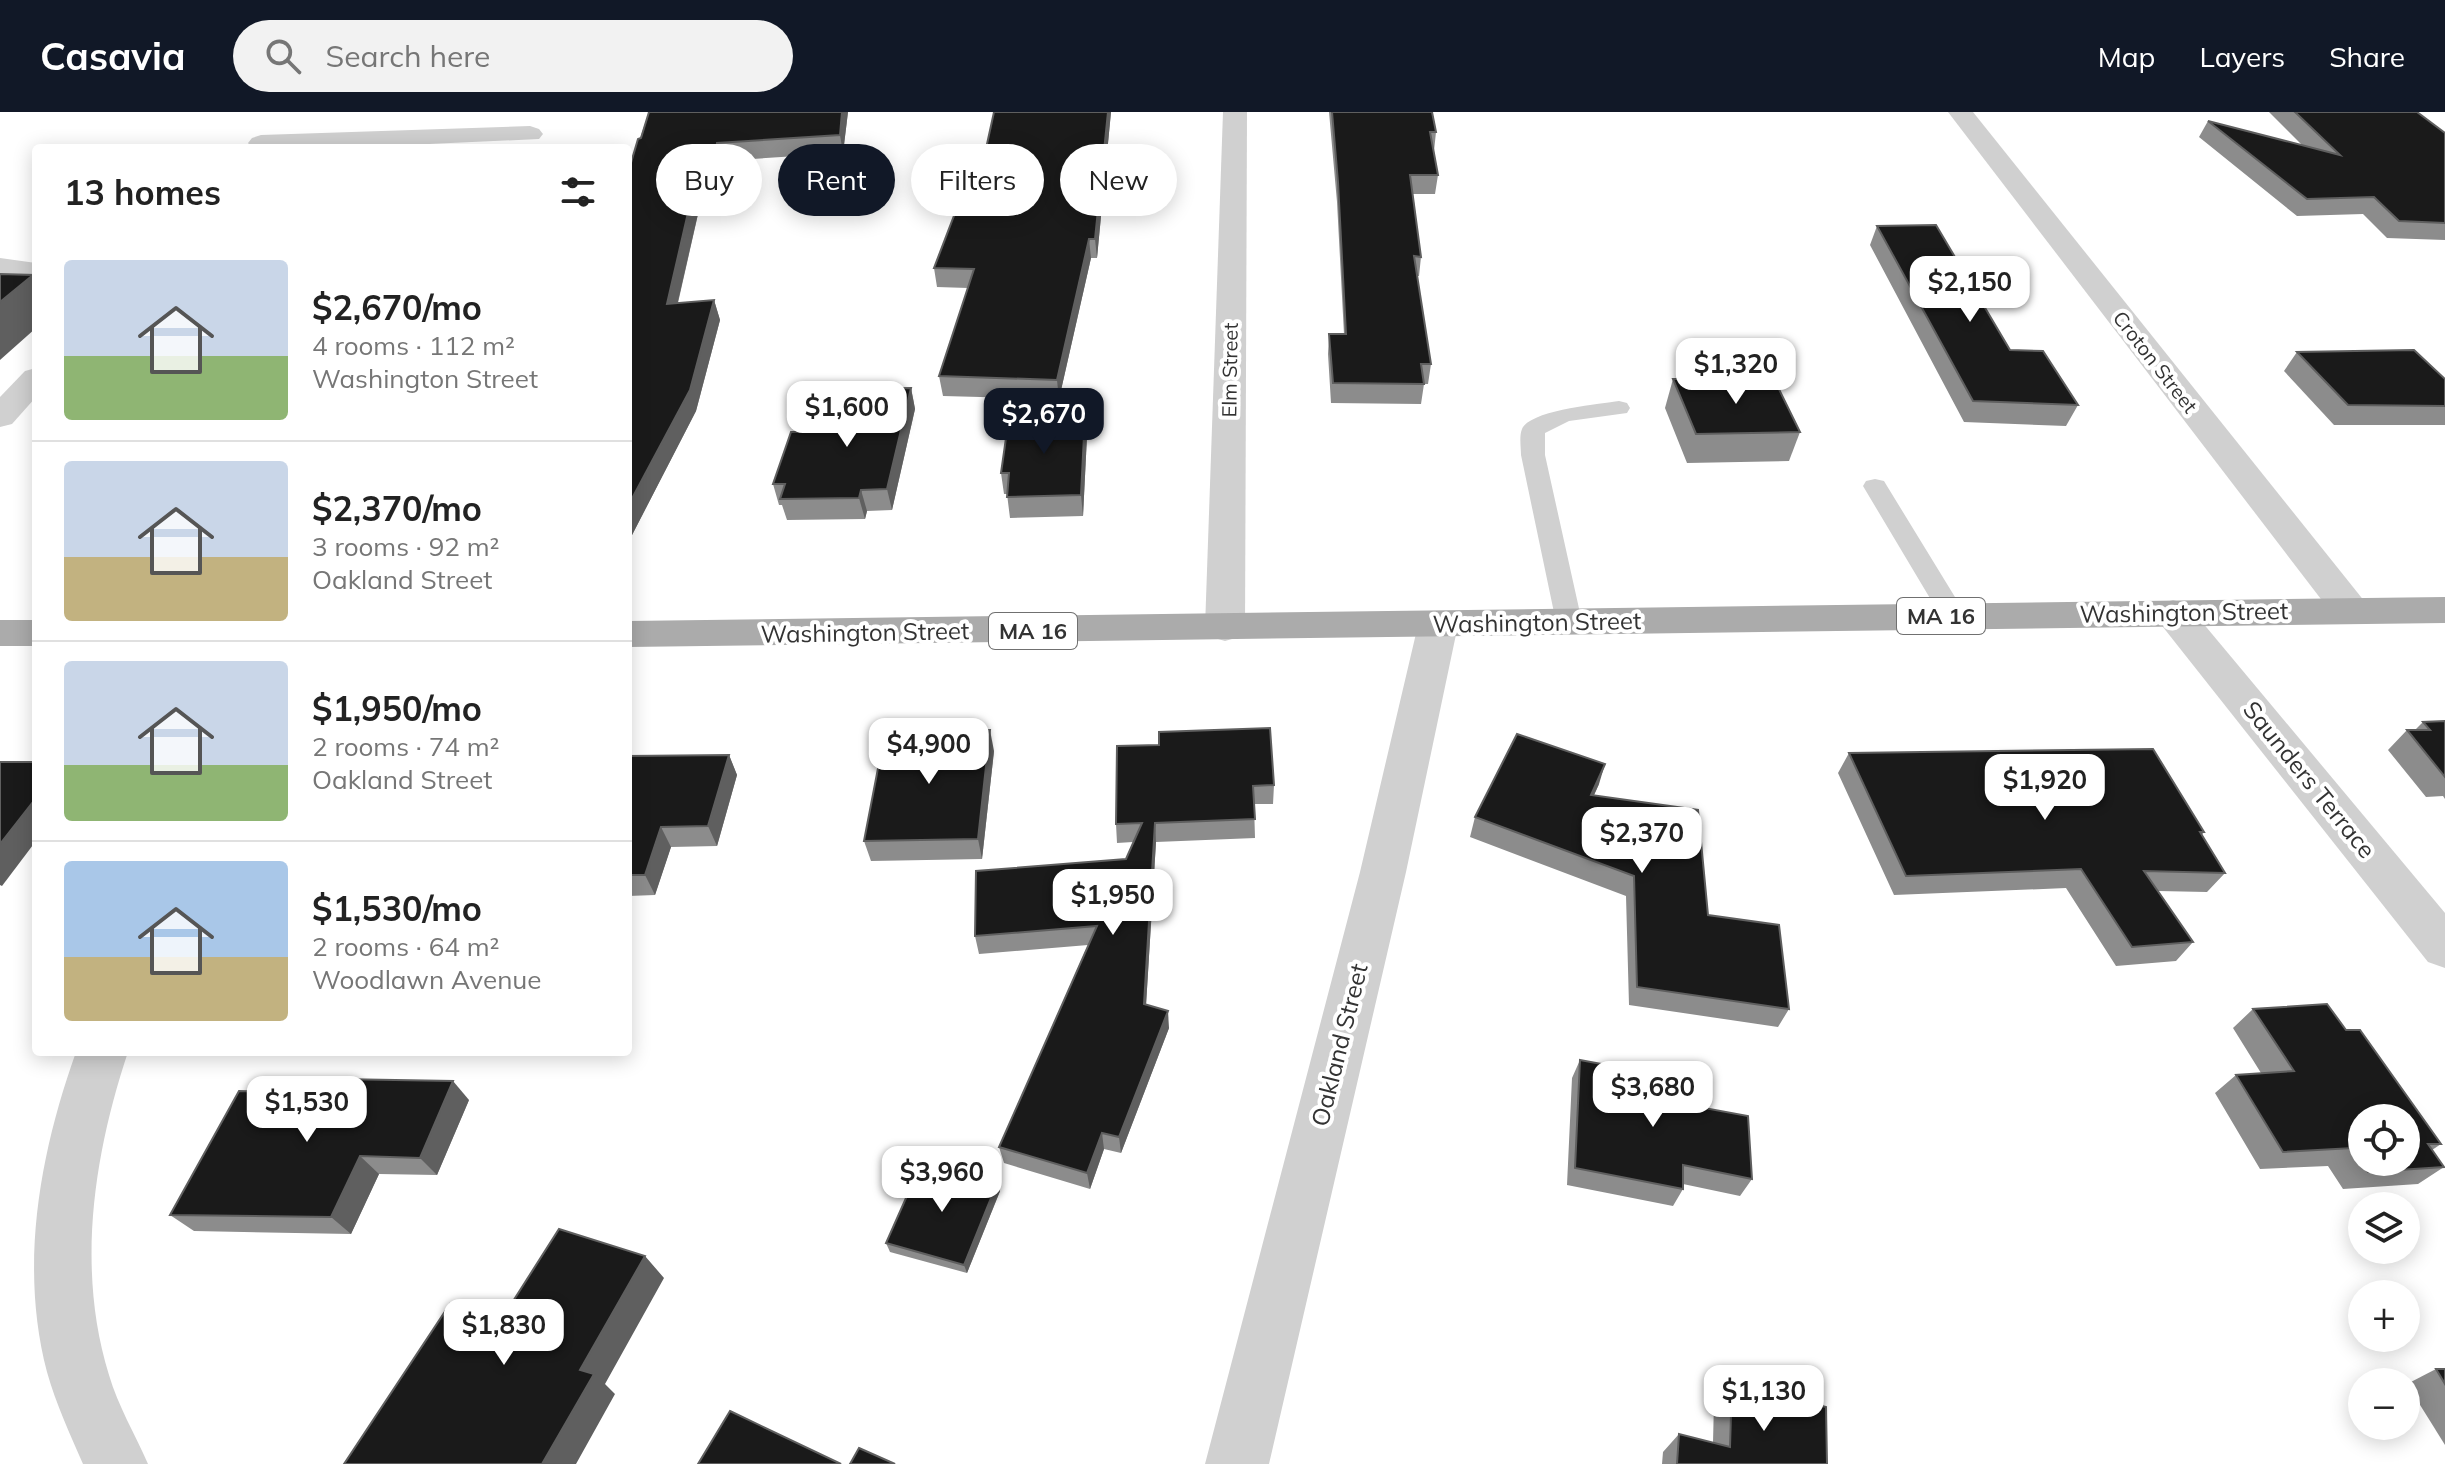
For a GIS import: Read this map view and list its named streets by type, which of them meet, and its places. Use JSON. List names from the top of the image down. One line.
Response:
{"streets":{"main road":["Washington Street","MA 16"],"street":["Croton Street","Elm Street","Saunders Terrace","Oakland Street"]},"crossings":[["Croton Street","Washington Street"],["Elm Street","Washington Street"],["Washington Street","Saunders Terrace"],["Washington Street","Oakland Street"]],"page":{"header":"Casavia","search":"Search here","nav":["Map","Layers","Share"],"chip":["Buy","Rent","Filters","New"],"heading":"13 homes","list":[{"name":"$2,670/mo","note":"4 rooms · 112 m² · Washington Street"},{"name":"$2,370/mo","note":"3 rooms · 92 m² · Oakland Street"},{"name":"$1,950/mo","note":"2 rooms · 74 m² · Oakland Street"},{"name":"$1,530/mo","note":"2 rooms · 64 m² · Woodlawn Avenue"}],"price":["$2,150","$1,320","$1,600","$2,670","$4,900","$1,920","$2,370","$1,950","$3,680","$1,530","$3,960","$1,830","$1,130"],"map_buttons":["+","−"]}}
